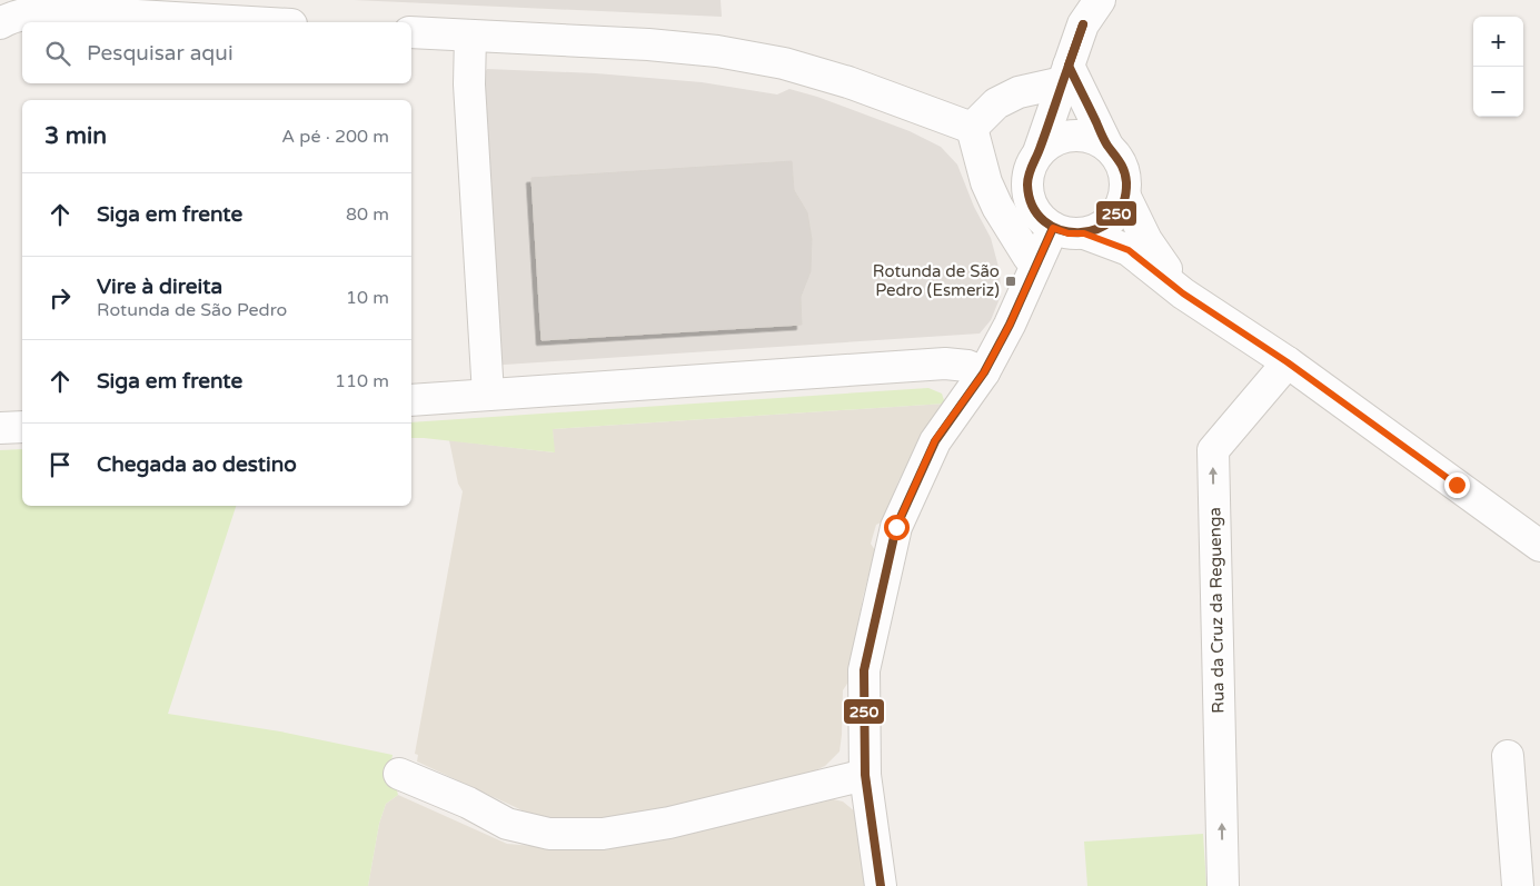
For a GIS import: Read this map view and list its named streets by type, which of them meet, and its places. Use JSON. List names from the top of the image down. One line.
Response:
{"streets":{"street":["Rua da Cruz da Reguenga"]},"places":{"transit":["Rotunda de São Pedro (Esmeriz)"]},"lines":["transit line 250"],"page":{"map_buttons":["+","−"],"search":"Pesquisar aqui","heading":["3 min","A pé · 200 m"],"list":[["Siga em frente","80 m"],["Vire à direita","Rotunda de São Pedro","10 m"],["Siga em frente","110 m"],"Chegada ao destino"]}}
